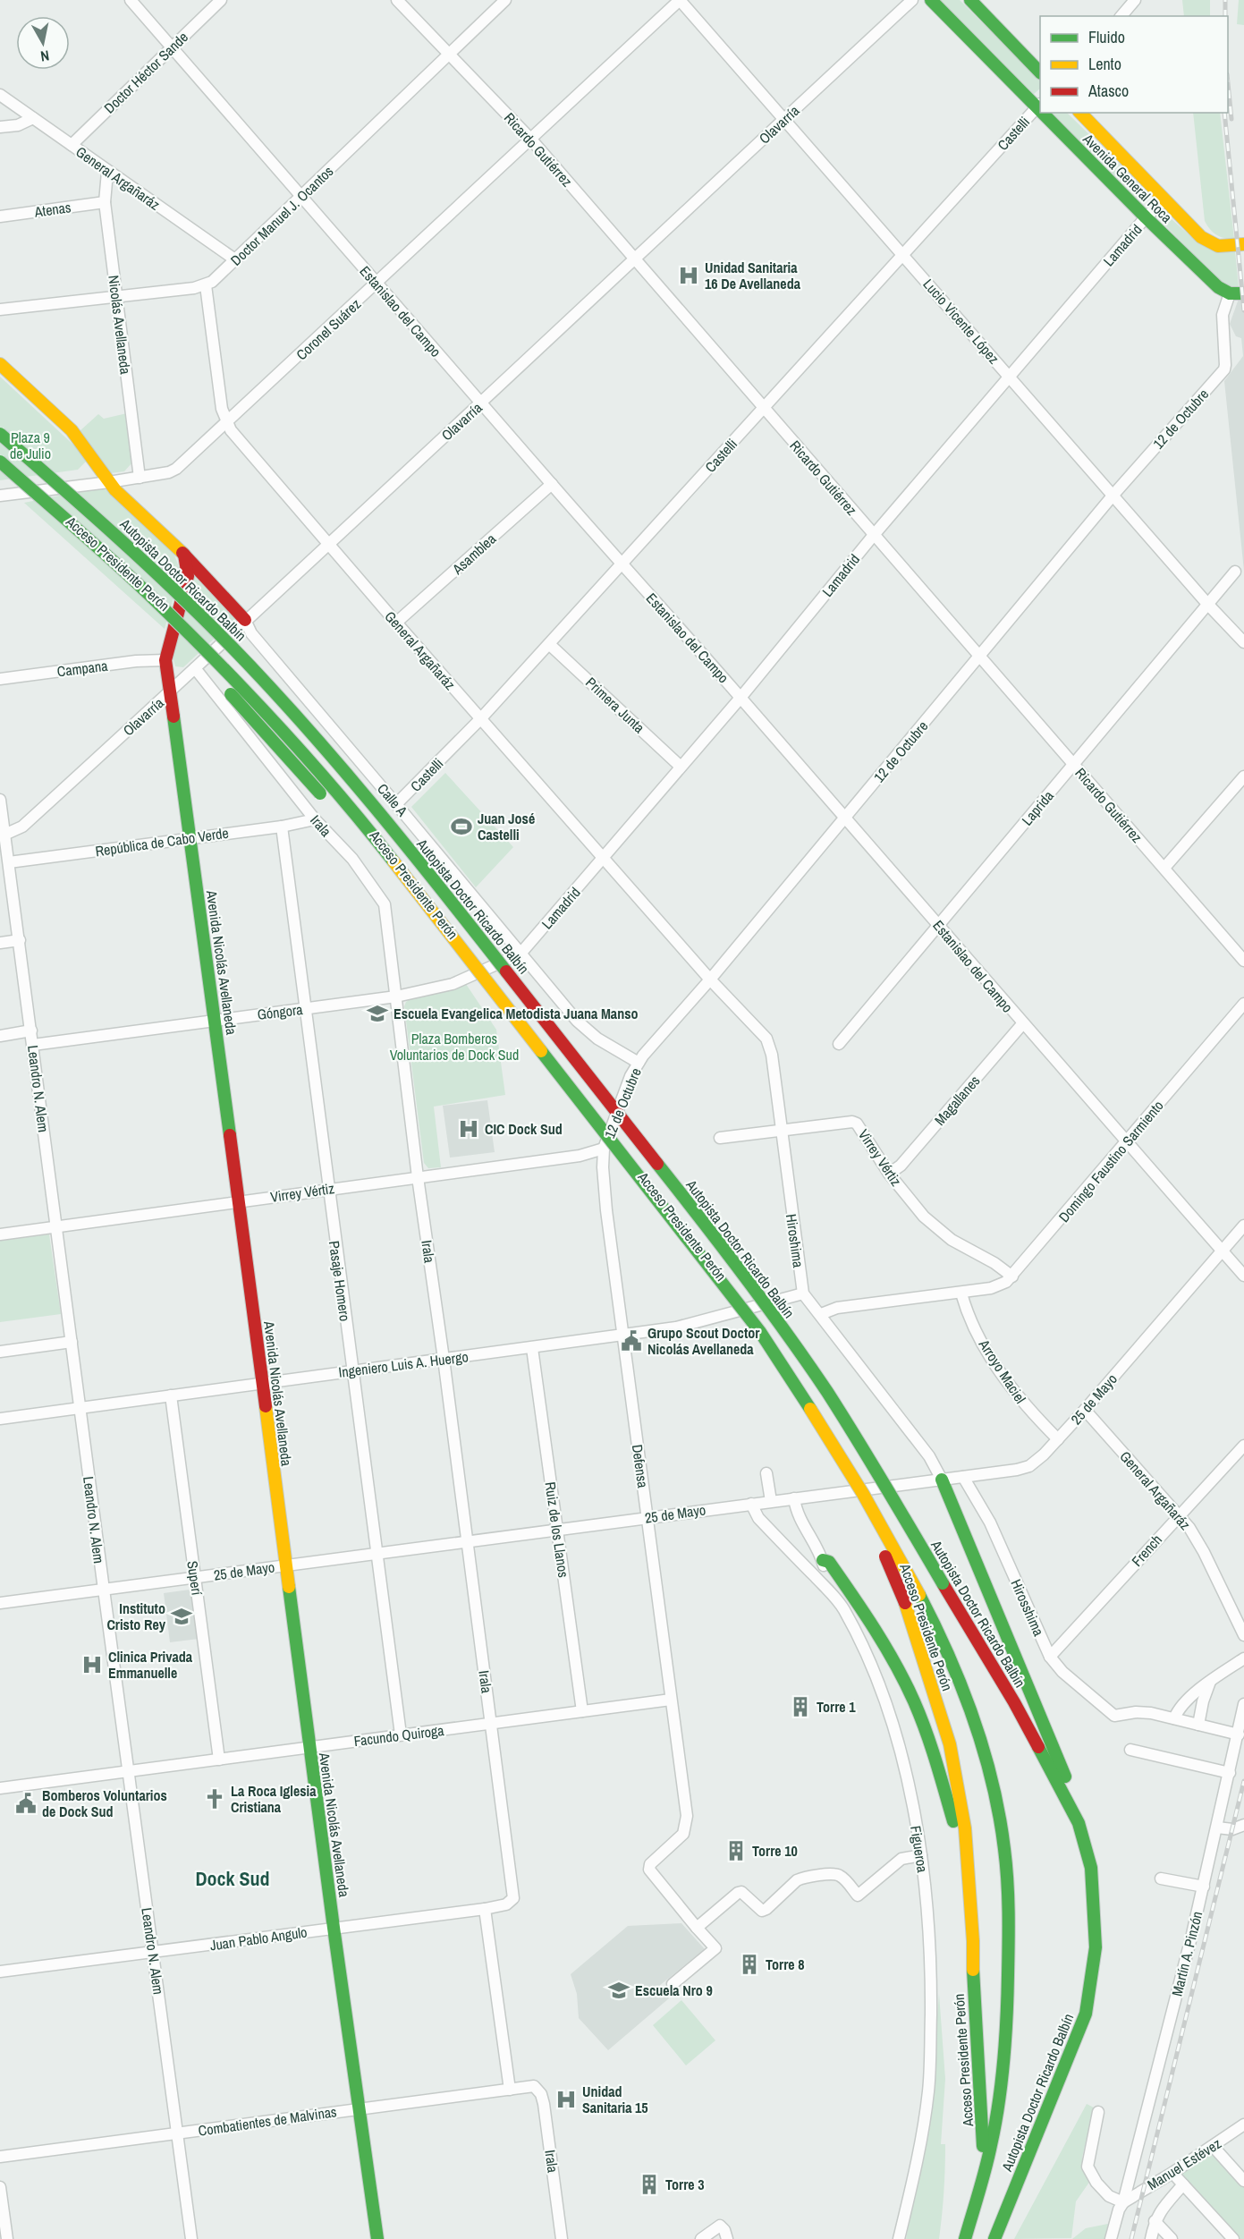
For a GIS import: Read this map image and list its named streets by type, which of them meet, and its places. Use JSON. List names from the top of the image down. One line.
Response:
{"streets":{"main road":["Avenida General Roca","Acceso Presidente Perón","Autopista Doctor Ricardo Balbín","Avenida Nicolás Avellaneda"],"street":["Doctor Héctor Sande","Olavarría","Castelli","Ricardo Gutiérrez","General Argañaráz","Atenas","Doctor Manuel J. Ocantos","Lamadrid","Estanislao del Campo","Lucio Vicente López","Nicolás Avellaneda","Coronel Suárez","12 de Octubre","Asamblea","Campana","Primera Junta","Calle A","Laprida","Irala","República de Cabo Verde","Góngora","Leandro N. Alem","Magallanes","Virrey Vértiz","Domingo Faustino Sarmiento","Hiroshima","Pasaje Homero","Ingeniero Luis A. Huergo","Arroyo Maciel","25 de Mayo","Defensa","Ruiz de los Llanos","French","Superí","Hirosshima","Facundo Quiroga","Figueroa","Juan Pablo Angulo","Martín A. Pinzón","Combatientes de Malvinas","Manuel Estévez"]},"crossings":[["Doctor Héctor Sande","General Argañaráz"],["Doctor Héctor Sande","Estanislao del Campo"],["Olavarría","Ricardo Gutiérrez"],["Olavarría","General Argañaráz"],["Olavarría","Estanislao del Campo"],["Olavarría","Lucio Vicente López"],["Olavarría","Calle A"],["Olavarría","Irala"],["Olavarría","Avenida Nicolás Avellaneda"],["Olavarría","Leandro N. Alem"],["Castelli","Ricardo Gutiérrez"],["Castelli","General Argañaráz"],["Castelli","Avenida General Roca"],["Castelli","Estanislao del Campo"],["Castelli","Lucio Vicente López"],["Castelli","Primera Junta"],["Castelli","Calle A"],["Ricardo Gutiérrez","Doctor Manuel J. Ocantos"],["Ricardo Gutiérrez","Lamadrid"],["Ricardo Gutiérrez","Coronel Suárez"],["Ricardo Gutiérrez","12 de Octubre"],["Ricardo Gutiérrez","Laprida"],["General Argañaráz","Doctor Manuel J. Ocantos"],["General Argañaráz","Lamadrid"],["General Argañaráz","Nicolás Avellaneda"],["General Argañaráz","Coronel Suárez"],["General Argañaráz","12 de Octubre"],["General Argañaráz","Asamblea"],["General Argañaráz","Hiroshima"],["General Argañaráz","25 de Mayo"],["General Argañaráz","French"],["Avenida General Roca","Lamadrid"],["Avenida General Roca","12 de Octubre"],["Atenas","Nicolás Avellaneda"],["Doctor Manuel J. Ocantos","Estanislao del Campo"],["Lamadrid","Estanislao del Campo"],["Lamadrid","Lucio Vicente López"],["Lamadrid","Primera Junta"],["Lamadrid","Calle A"],["Lamadrid","Góngora"],["Estanislao del Campo","Coronel Suárez"],["Estanislao del Campo","12 de Octubre"],["Estanislao del Campo","Asamblea"],["Estanislao del Campo","Laprida"],["Estanislao del Campo","Magallanes"],["Estanislao del Campo","Domingo Faustino Sarmiento"],["Estanislao del Campo","25 de Mayo"],["Lucio Vicente López","Coronel Suárez"],["Lucio Vicente López","12 de Octubre"],["Lucio Vicente López","Laprida"],["Nicolás Avellaneda","Coronel Suárez"],["12 de Octubre","Calle A"],["12 de Octubre","Virrey Vértiz"],["12 de Octubre","Hiroshima"],["12 de Octubre","Defensa"],["Acceso Presidente Perón","Autopista Doctor Ricardo Balbín"],["Campana","Avenida Nicolás Avellaneda"],["Calle A","Góngora"],["Irala","República de Cabo Verde"],["Irala","Góngora"],["Irala","Virrey Vértiz"],["Irala","Ingeniero Luis A. Huergo"],["Irala","25 de Mayo"],["Irala","Facundo Quiroga"],["Irala","Juan Pablo Angulo"],["Irala","Combatientes de Malvinas"],["República de Cabo Verde","Avenida Nicolás Avellaneda"],["República de Cabo Verde","Leandro N. Alem"],["República de Cabo Verde","Pasaje Homero"],["Avenida Nicolás Avellaneda","Góngora"],["Avenida Nicolás Avellaneda","Virrey Vértiz"],["Avenida Nicolás Avellaneda","Ingeniero Luis A. Huergo"],["Avenida Nicolás Avellaneda","25 de Mayo"],["Avenida Nicolás Avellaneda","Facundo Quiroga"],["Avenida Nicolás Avellaneda","Juan Pablo Angulo"],["Avenida Nicolás Avellaneda","Combatientes de Malvinas"],["Góngora","Leandro N. Alem"],["Góngora","Pasaje Homero"],["Leandro N. Alem","Virrey Vértiz"],["Leandro N. Alem","Ingeniero Luis A. Huergo"],["Leandro N. Alem","25 de Mayo"],["Leandro N. Alem","Facundo Quiroga"],["Leandro N. Alem","Juan Pablo Angulo"],["Leandro N. Alem","Combatientes de Malvinas"],["Magallanes","Virrey Vértiz"],["Virrey Vértiz","Domingo Faustino Sarmiento"],["Virrey Vértiz","Hiroshima"],["Virrey Vértiz","Pasaje Homero"],["Virrey Vértiz","Defensa"],["Domingo Faustino Sarmiento","Arroyo Maciel"],["Hiroshima","Ingeniero Luis A. Huergo"],["Pasaje Homero","Ingeniero Luis A. Huergo"],["Pasaje Homero","25 de Mayo"],["Pasaje Homero","Facundo Quiroga"],["Ingeniero Luis A. Huergo","Defensa"],["Ingeniero Luis A. Huergo","Ruiz de los Llanos"],["Ingeniero Luis A. Huergo","Superí"],["Arroyo Maciel","25 de Mayo"],["25 de Mayo","Defensa"],["25 de Mayo","Ruiz de los Llanos"],["25 de Mayo","Superí"],["25 de Mayo","Hirosshima"],["25 de Mayo","Figueroa"],["Defensa","Facundo Quiroga"],["Ruiz de los Llanos","Facundo Quiroga"],["French","Hirosshima"],["Superí","Facundo Quiroga"],["Martín A. Pinzón","Manuel Estévez"]],"districts":["Dock Sud"],"parks":["Plaza 9 de Julio","Plaza Bomberos Voluntarios de Dock Sud"],"places":{"hospital":["Unidad Sanitaria 16 De Avellaneda","CIC Dock Sud","Clinica Privada Emmanuelle","Unidad Sanitaria 15"],"sports":["Juan José Castelli"],"school or university":["Escuela Evangelica Metodista Juana Manso","Instituto Cristo Rey","Escuela Nro 9"],"public building":["Grupo Scout Doctor Nicolás Avellaneda","Bomberos Voluntarios de Dock Sud"],"building":["Torre 1","Torre 10","Torre 8","Torre 3"],"church":["La Roca Iglesia Cristiana"]},"legend":["Fluido","Lento","Atasco"],"north":"bottom"}
